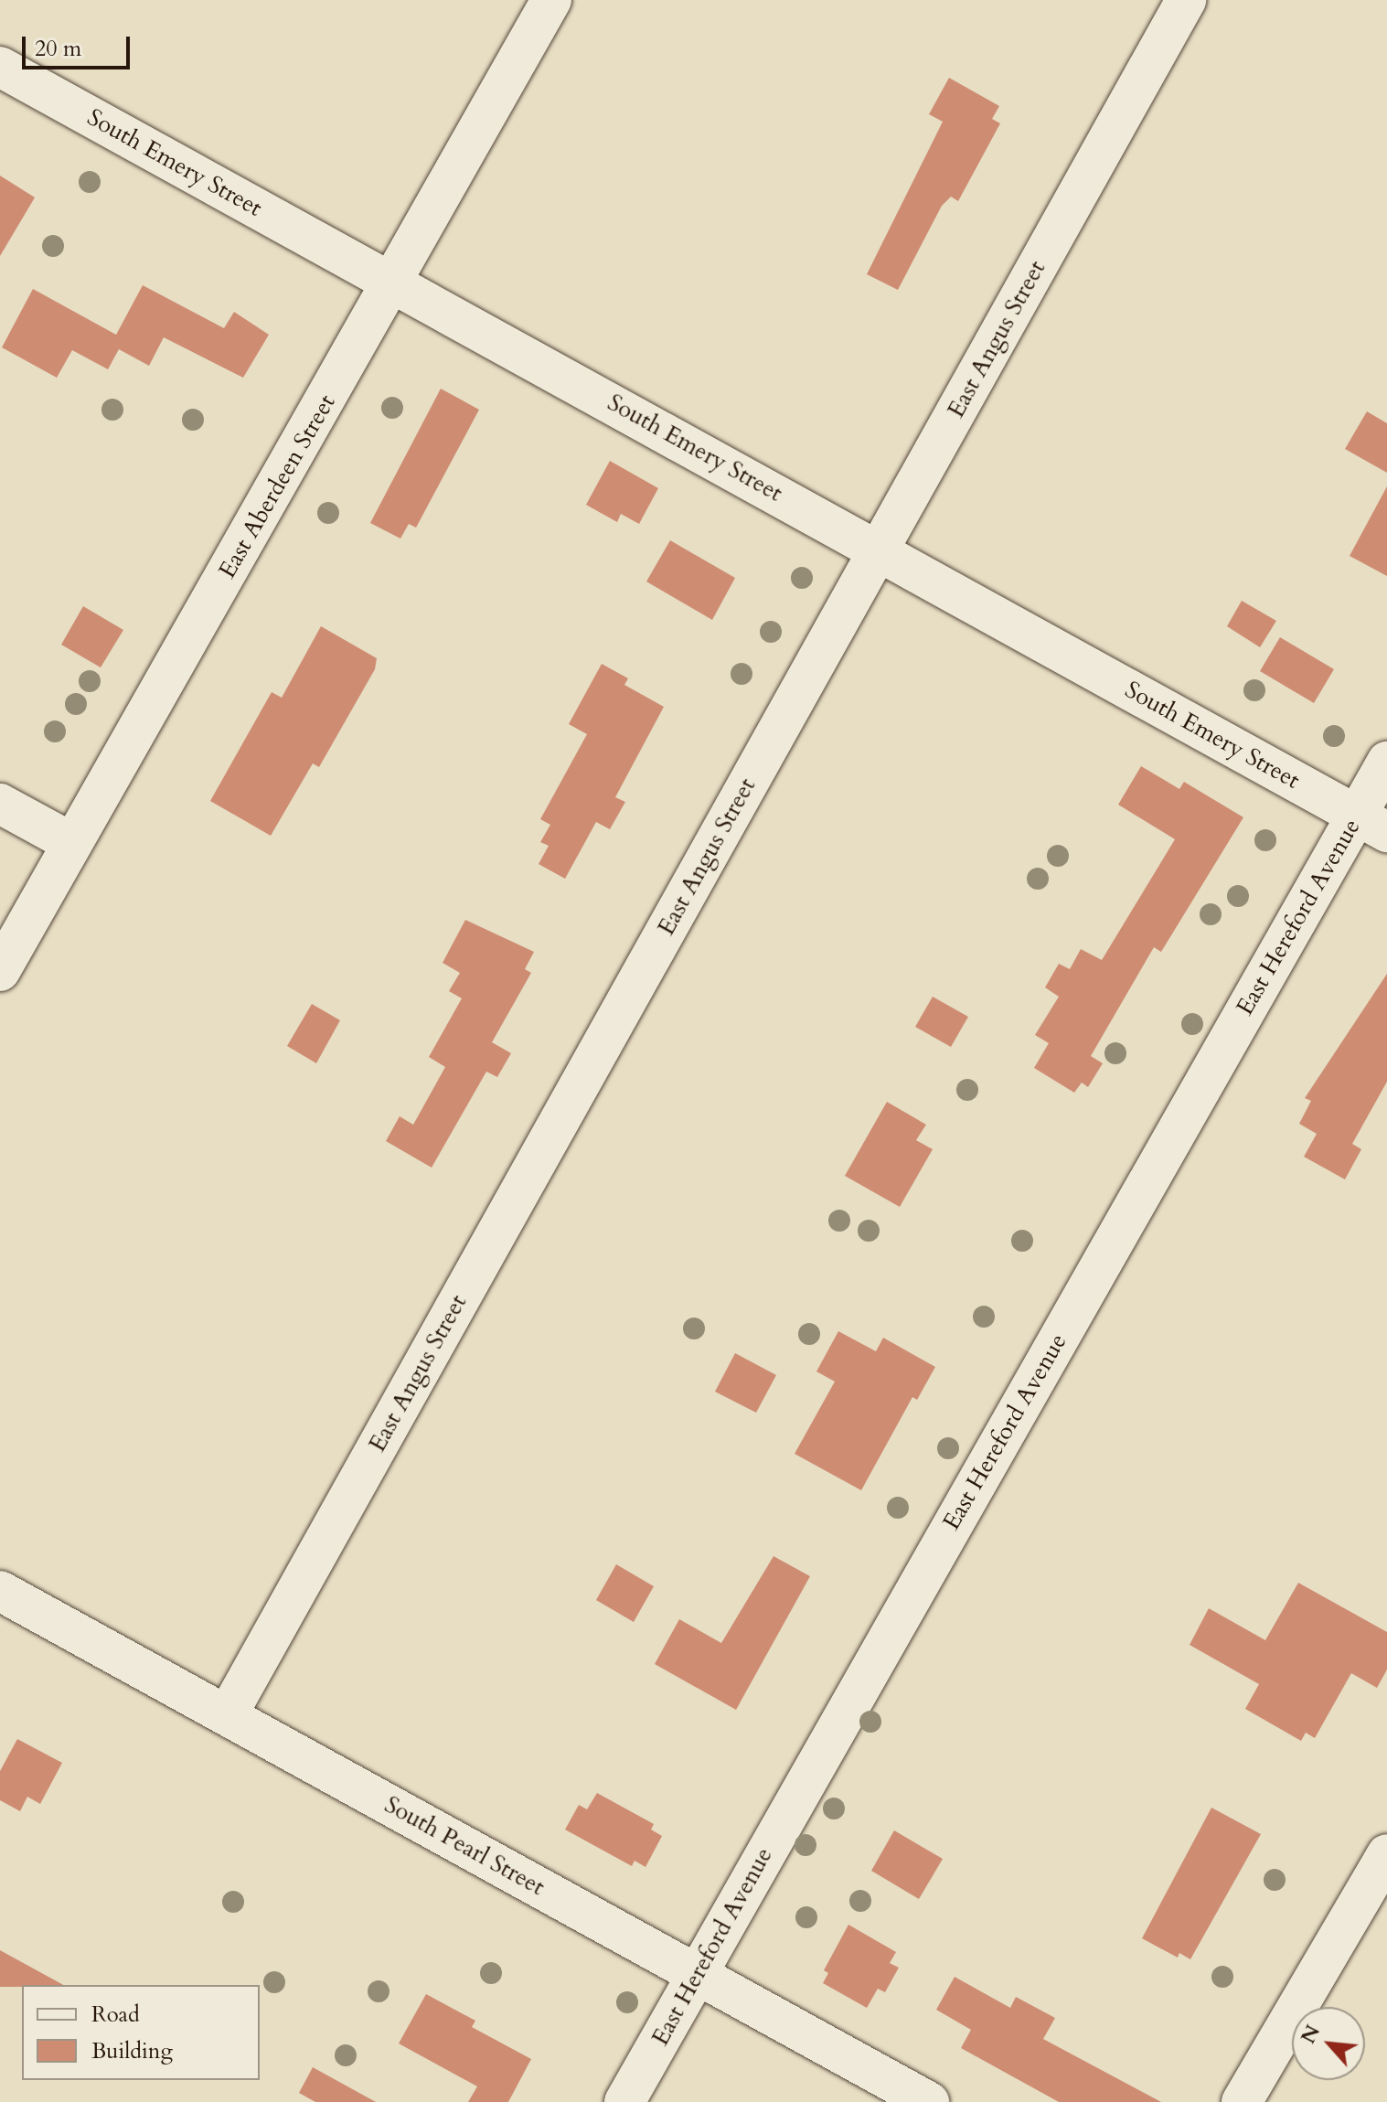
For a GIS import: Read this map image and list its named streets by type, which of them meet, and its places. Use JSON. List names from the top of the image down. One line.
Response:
{"streets":{"street":["South Emery Street","East Angus Street","East Aberdeen Street","East Hereford Avenue","South Pearl Street"]},"crossings":[["South Emery Street","East Angus Street"],["South Emery Street","East Aberdeen Street"],["South Emery Street","East Hereford Avenue"],["East Angus Street","South Pearl Street"],["East Hereford Avenue","South Pearl Street"]],"legend":["Road","Building"],"scale_bar":"20 m","north":"top left"}
